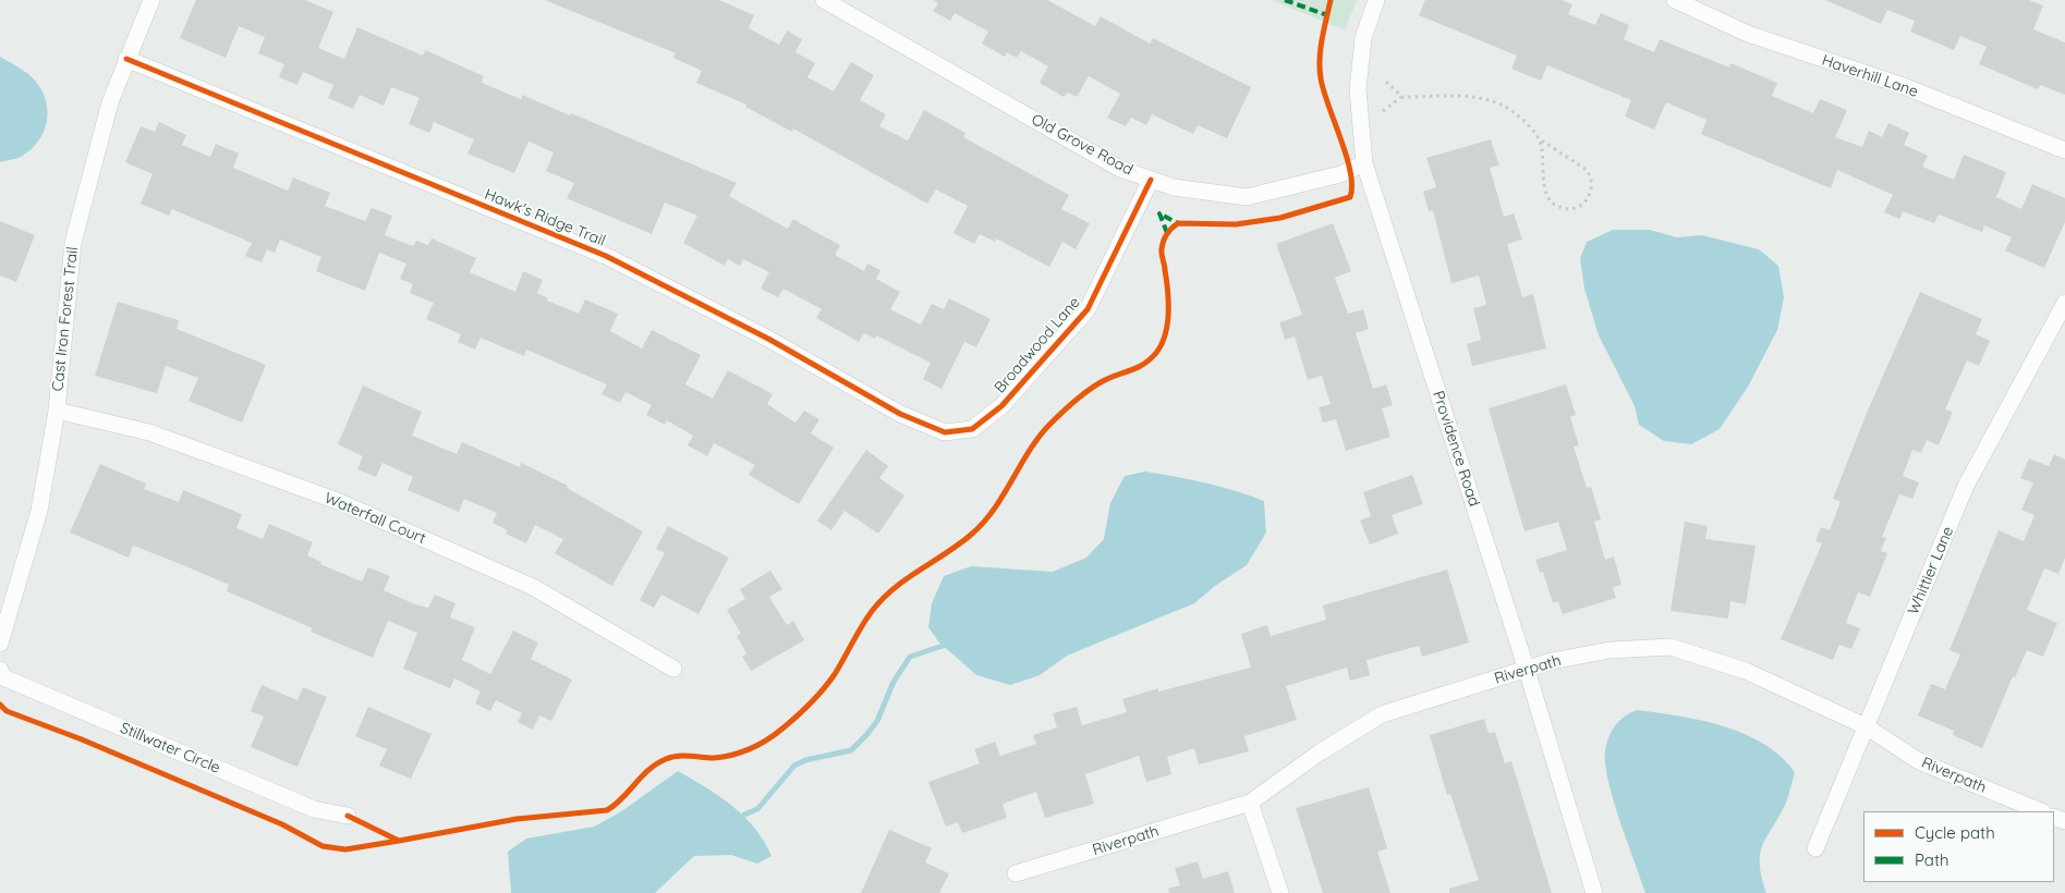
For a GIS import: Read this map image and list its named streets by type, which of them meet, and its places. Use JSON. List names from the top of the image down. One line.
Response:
{"streets":{"street":["Haverhill Lane","Old Grove Road","Hawk's Ridge Trail","Cast Iron Forest Trail","Broadwood Lane","Providence Road","Waterfall Court","Whittier Lane","Riverpath","Stillwater Circle"]},"crossings":[["Old Grove Road","Broadwood Lane"],["Old Grove Road","Providence Road"],["Hawk's Ridge Trail","Cast Iron Forest Trail"],["Hawk's Ridge Trail","Broadwood Lane"],["Cast Iron Forest Trail","Waterfall Court"],["Providence Road","Riverpath"],["Whittier Lane","Riverpath"]],"legend":["Cycle path","Path"]}
